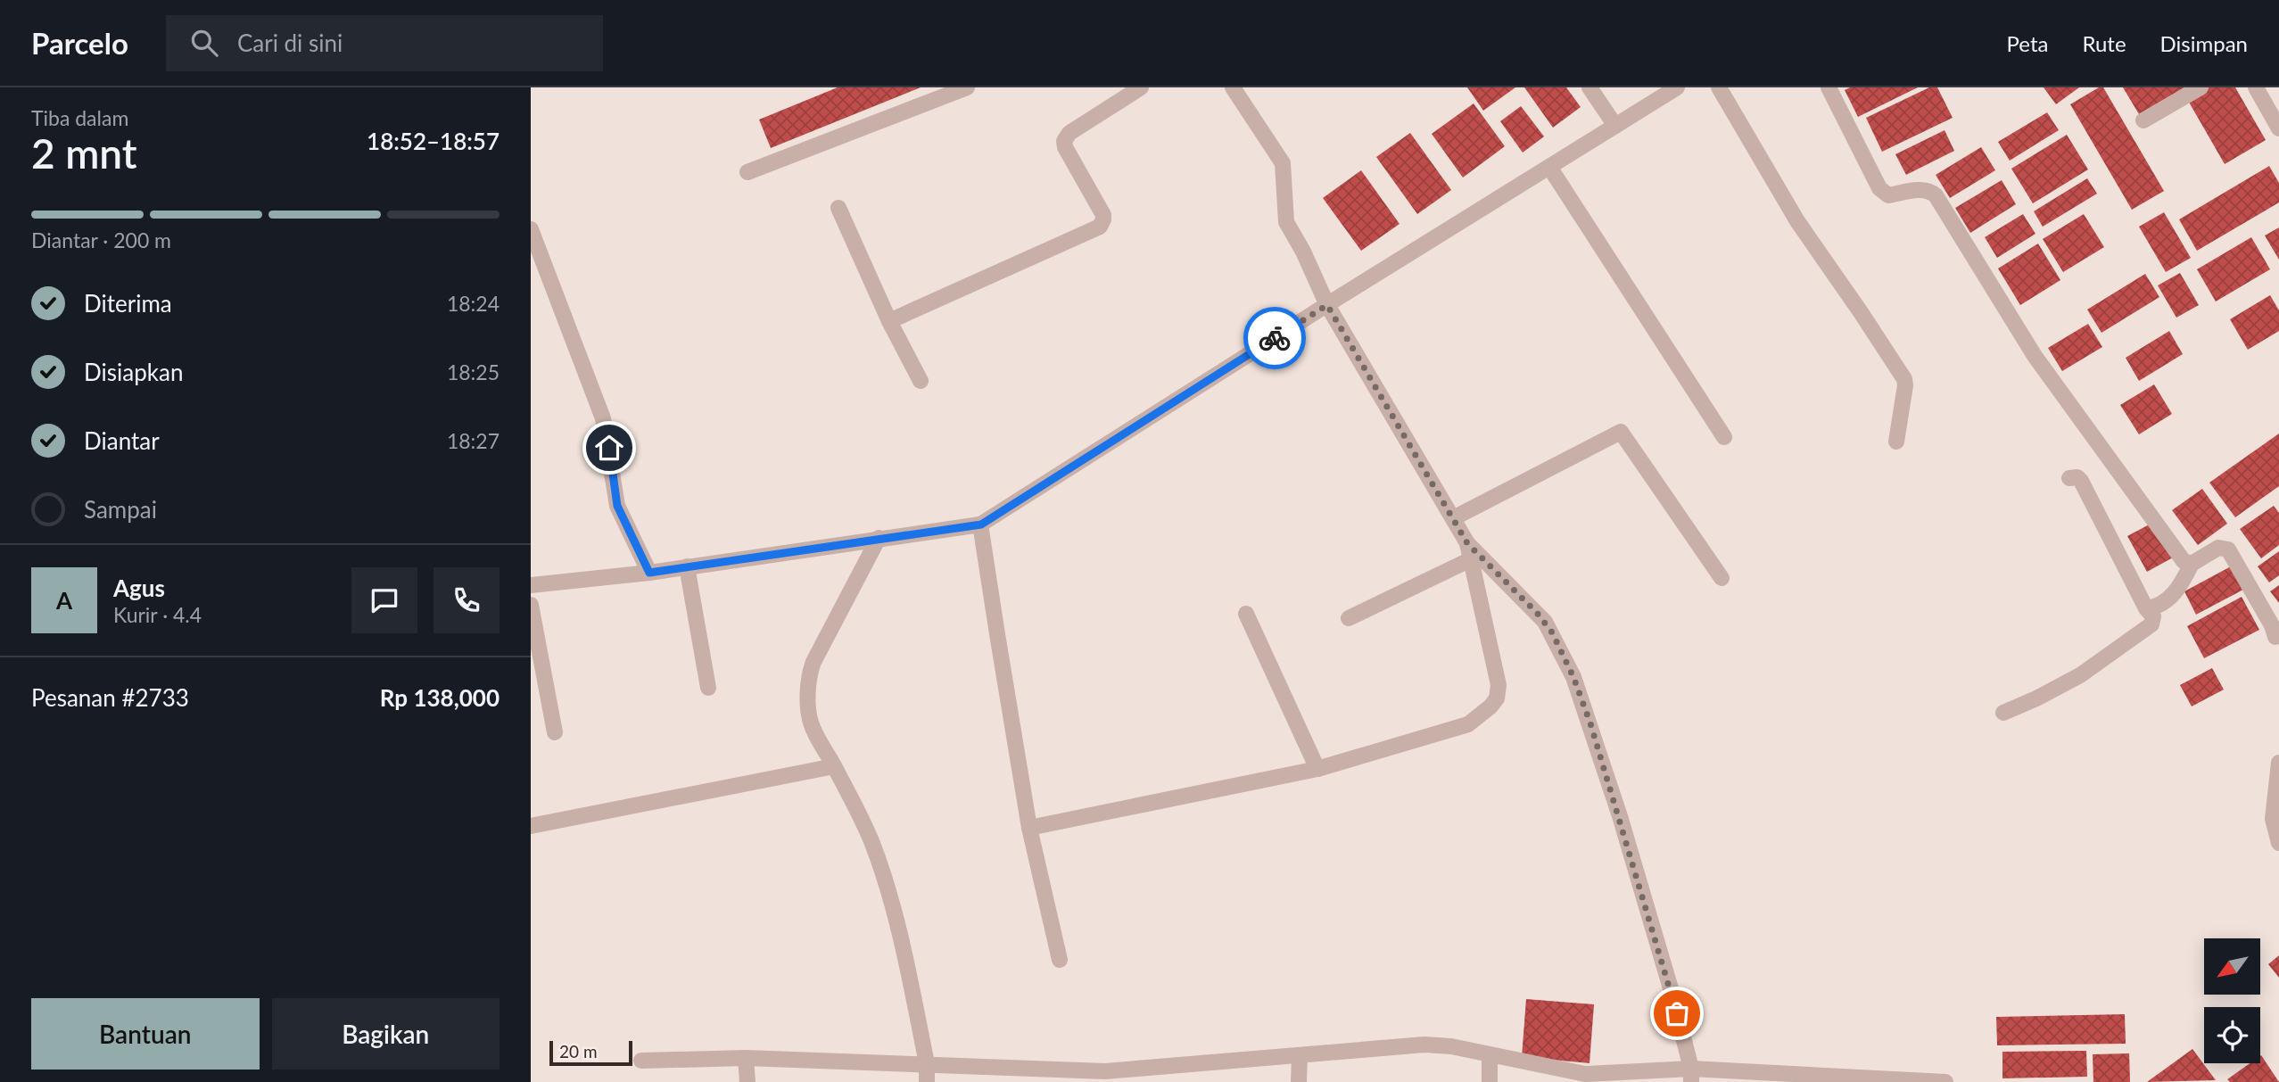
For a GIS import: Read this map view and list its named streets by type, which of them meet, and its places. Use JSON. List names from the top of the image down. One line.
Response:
{"scale_bar":"20 m","north":"bottom left","page":{"header":"Parcelo","search":"Cari di sini","nav":["Peta","Rute","Disimpan"],"heading":["2 mnt","Tiba dalam","18:52–18:57"],"panel":["Agus","Kurir · 4.4","Pesanan #2733","Rp 138,000"],"bar":"Diantar · 200 m","list":[["Diterima","18:24"],["Disiapkan","18:25"],["Diantar","18:27"],"Sampai"],"round":"A","buttons":["Bantuan","Bagikan"],"scale":"20 m"}}
